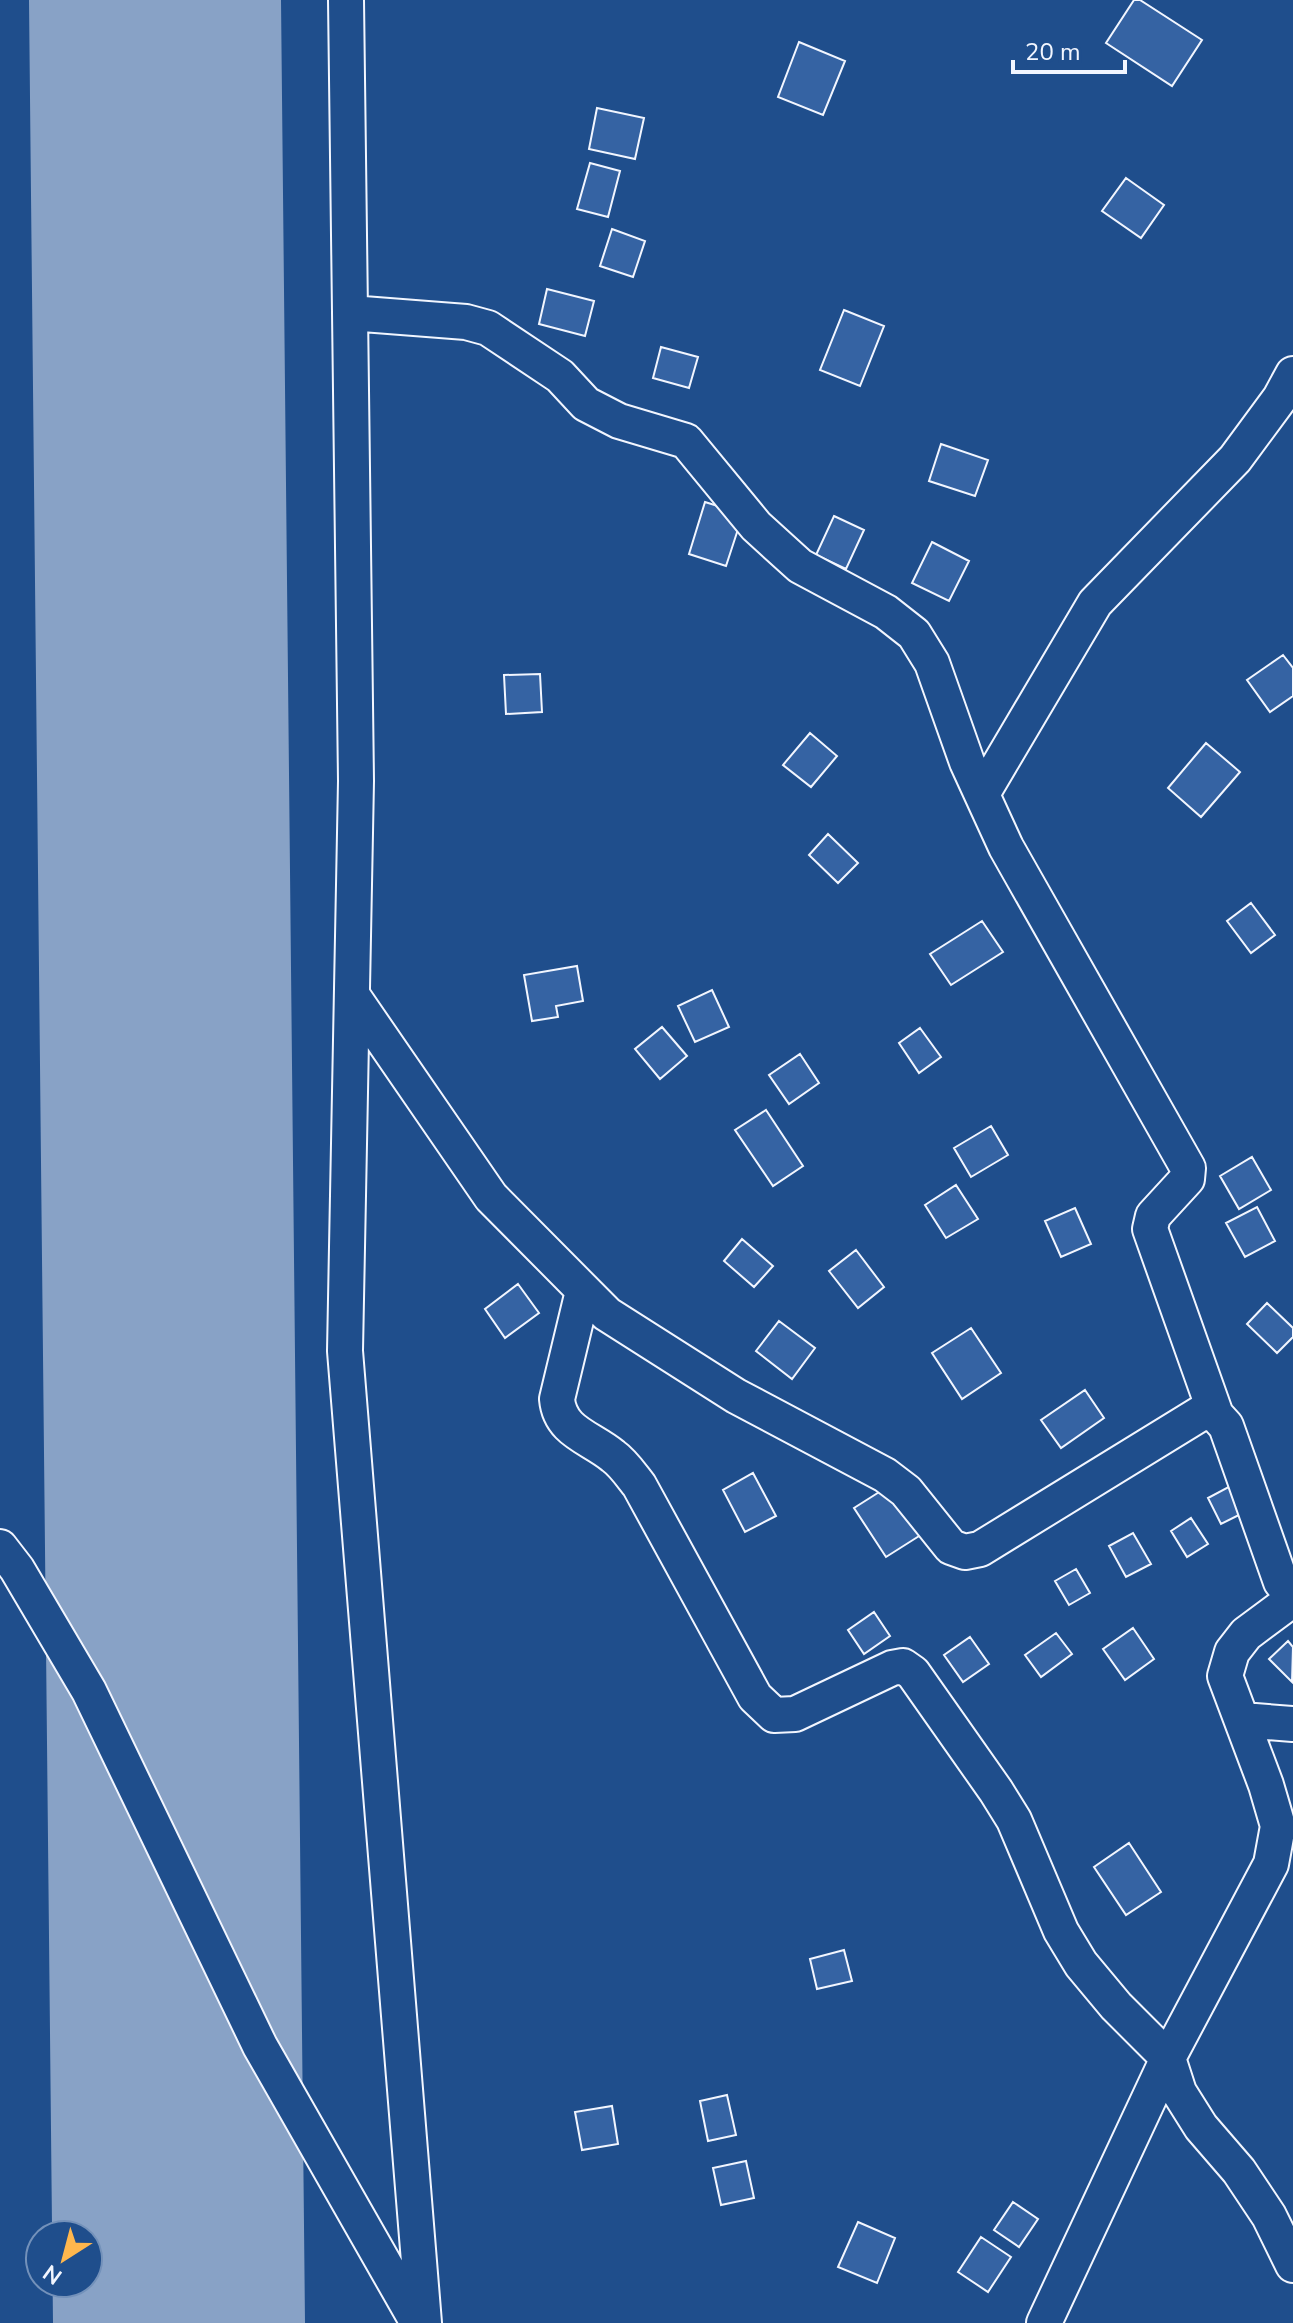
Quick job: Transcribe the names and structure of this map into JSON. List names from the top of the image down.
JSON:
{
  "scale_bar": "20 m",
  "north": "bottom left"
}
